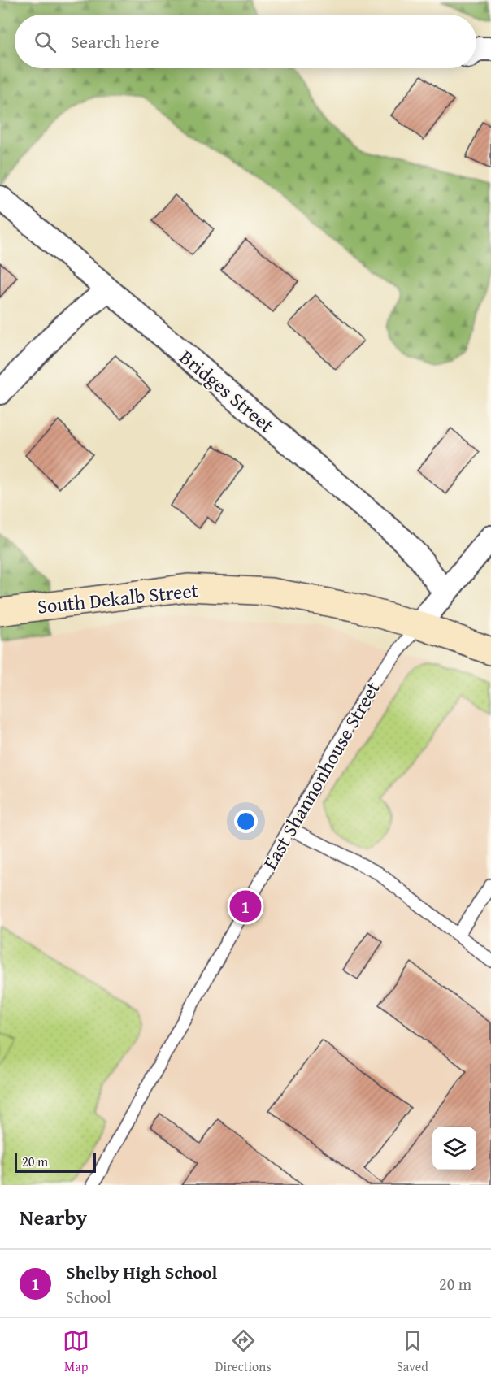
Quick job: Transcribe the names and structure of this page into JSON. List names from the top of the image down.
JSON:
{
  "streets": {
    "main road": ["South Dekalb Street"],
    "street": ["Bridges Street", "East Shannonhouse Street"]
  },
  "crossings": [
    ["Bridges Street", "East Shannonhouse Street"],
    ["South Dekalb Street", "East Shannonhouse Street"]
  ],
  "scale_bar": "20 m",
  "page": {
    "search": "Search here",
    "pins": "1",
    "scale": "20 m",
    "heading": "Nearby",
    "list": [
      {
        "mark": "1",
        "name": "Shelby High School",
        "note": "School",
        "value": "20 m"
      }
    ],
    "nav": ["Map", "Directions", "Saved"]
  }
}
